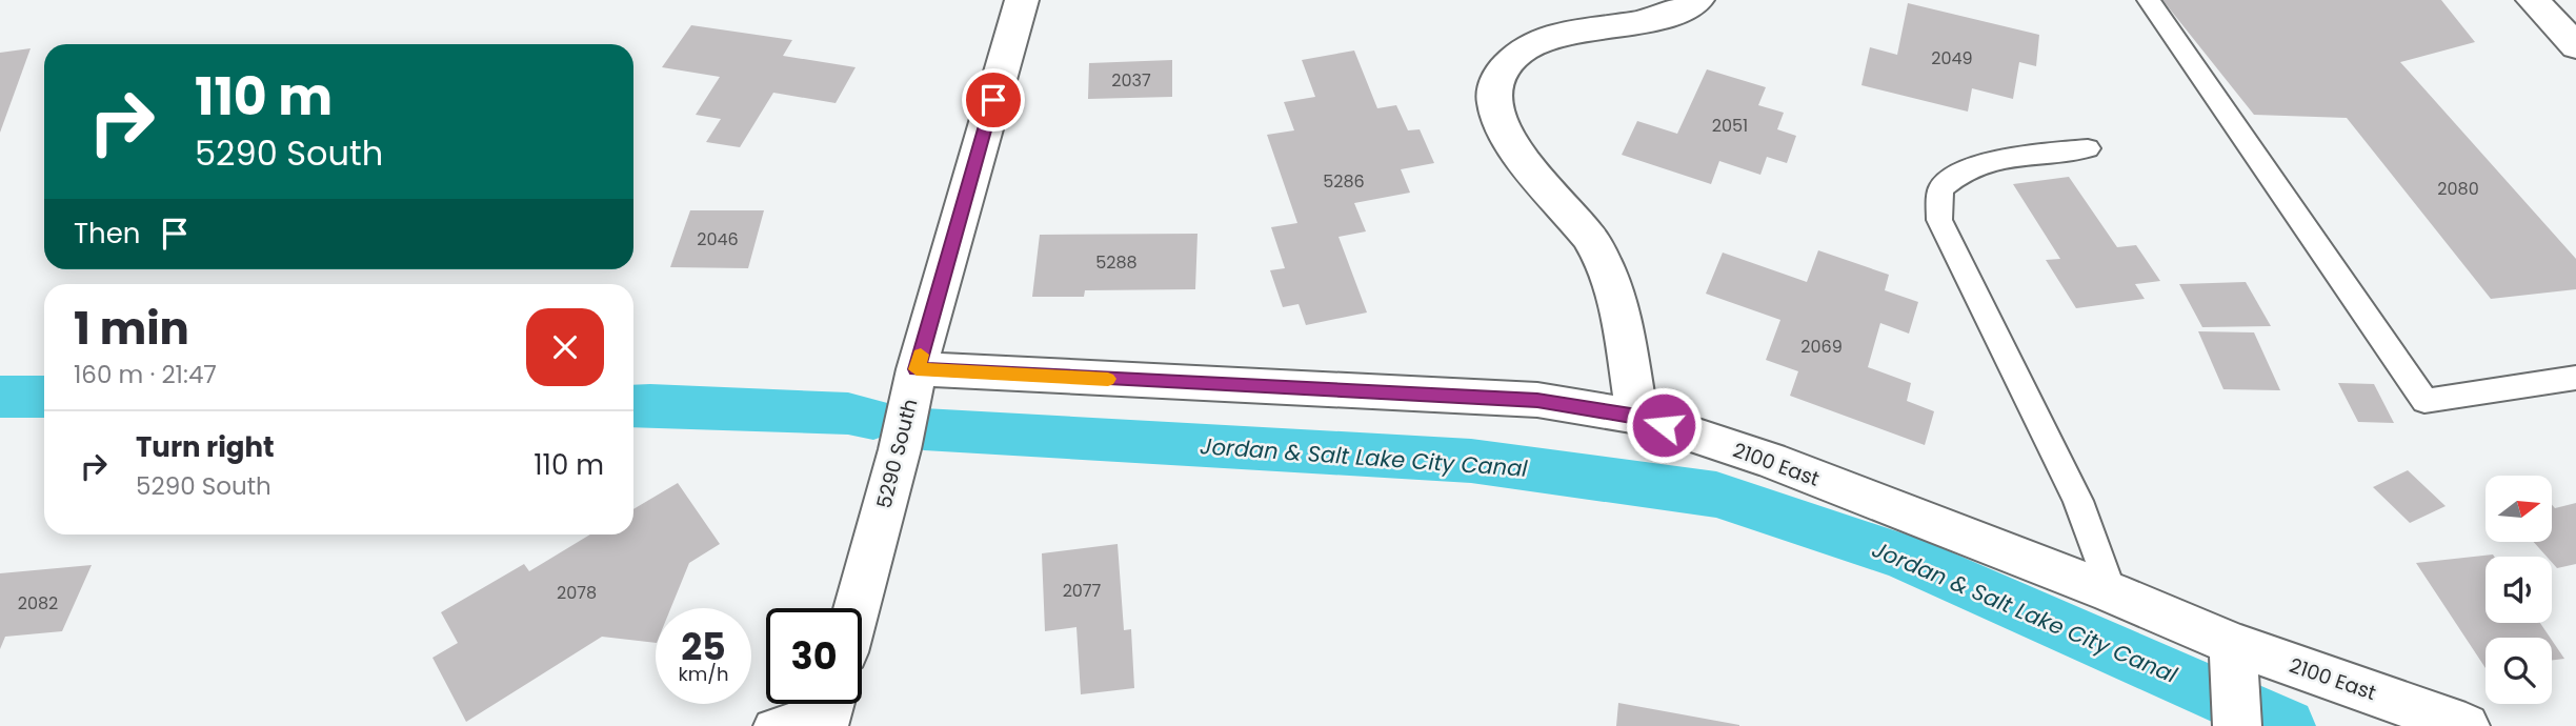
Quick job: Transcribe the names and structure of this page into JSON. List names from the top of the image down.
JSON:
{
  "streets": {
    "street": ["5290 South", "2100 East"]
  },
  "crossings": [
    ["5290 South", "2100 East"]
  ],
  "water": ["Jordan & Salt Lake City Canal"],
  "house_numbers": [
    "2049",
    "2037",
    "2051",
    "5286",
    "2080",
    "2046",
    "5288",
    "2069",
    "2077",
    "2078",
    "2082"
  ],
  "north": "right",
  "page": {
    "turn": ["110 m", "5290 South"],
    "then": "Then",
    "heading": ["1 min", "160 m · 21:47"],
    "list": [
      {
        "name": "Turn right",
        "note": "5290 South",
        "value": "110 m"
      }
    ],
    "speed": "25 km/h",
    "limit": "30"
  }
}
